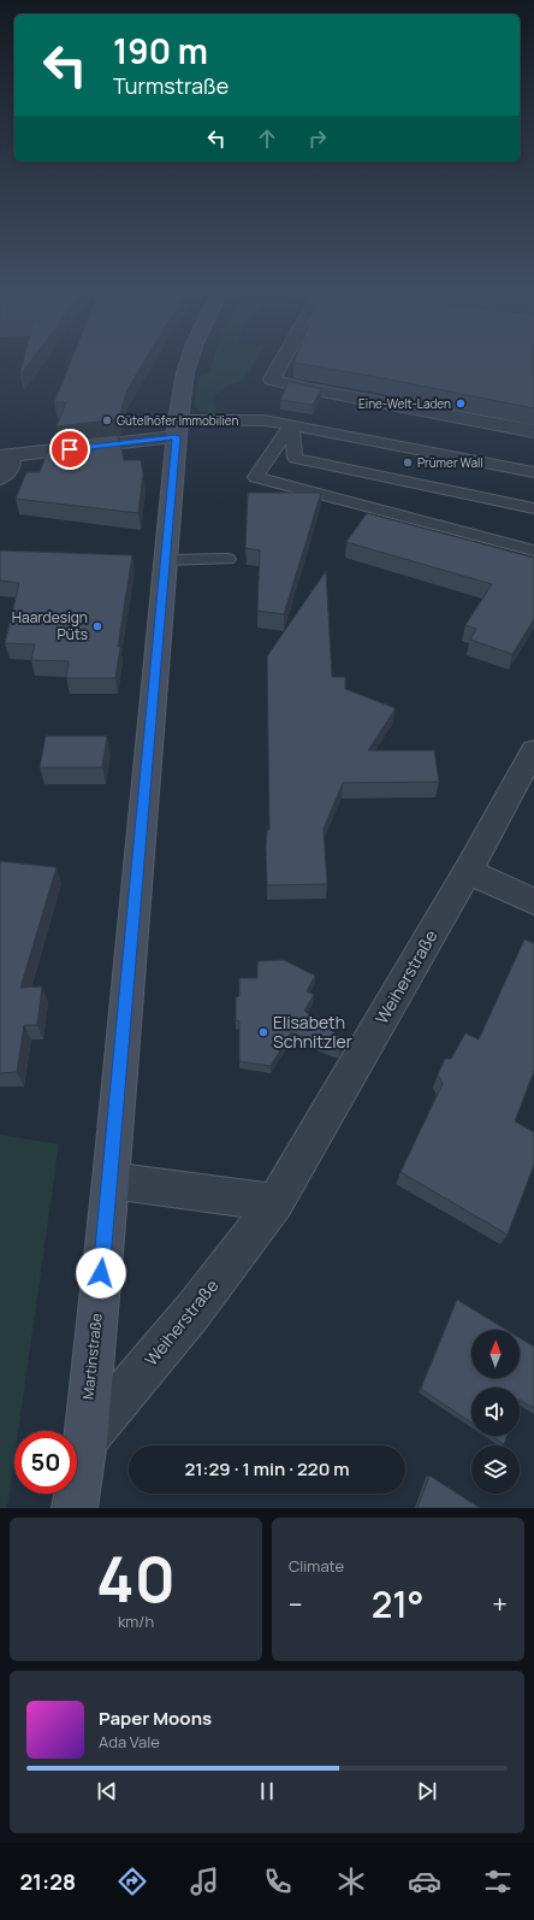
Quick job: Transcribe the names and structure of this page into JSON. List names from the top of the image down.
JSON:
{
  "streets": {
    "main road": ["Martinstraße"],
    "street": ["Weiherstraße"]
  },
  "crossings": [
    ["Weiherstraße", "Martinstraße"]
  ],
  "places": [
    "Eine-Welt-Laden",
    "Gütelhöfer Immobilien",
    "Prümer Wall",
    "Haardesign Püts",
    "Elisabeth Schnitzler"
  ],
  "north": "top",
  "page": {
    "turn": ["190 m", "Turmstraße"],
    "limit": "50",
    "trip": "21:29 · 1 min · 220 m",
    "tile": [
      ["40", "km/h"],
      "Climate"
    ],
    "heat": ["−", "21°", "+"],
    "song": ["Paper Moons", "Ada Vale"],
    "tabs": "21:28"
  }
}
